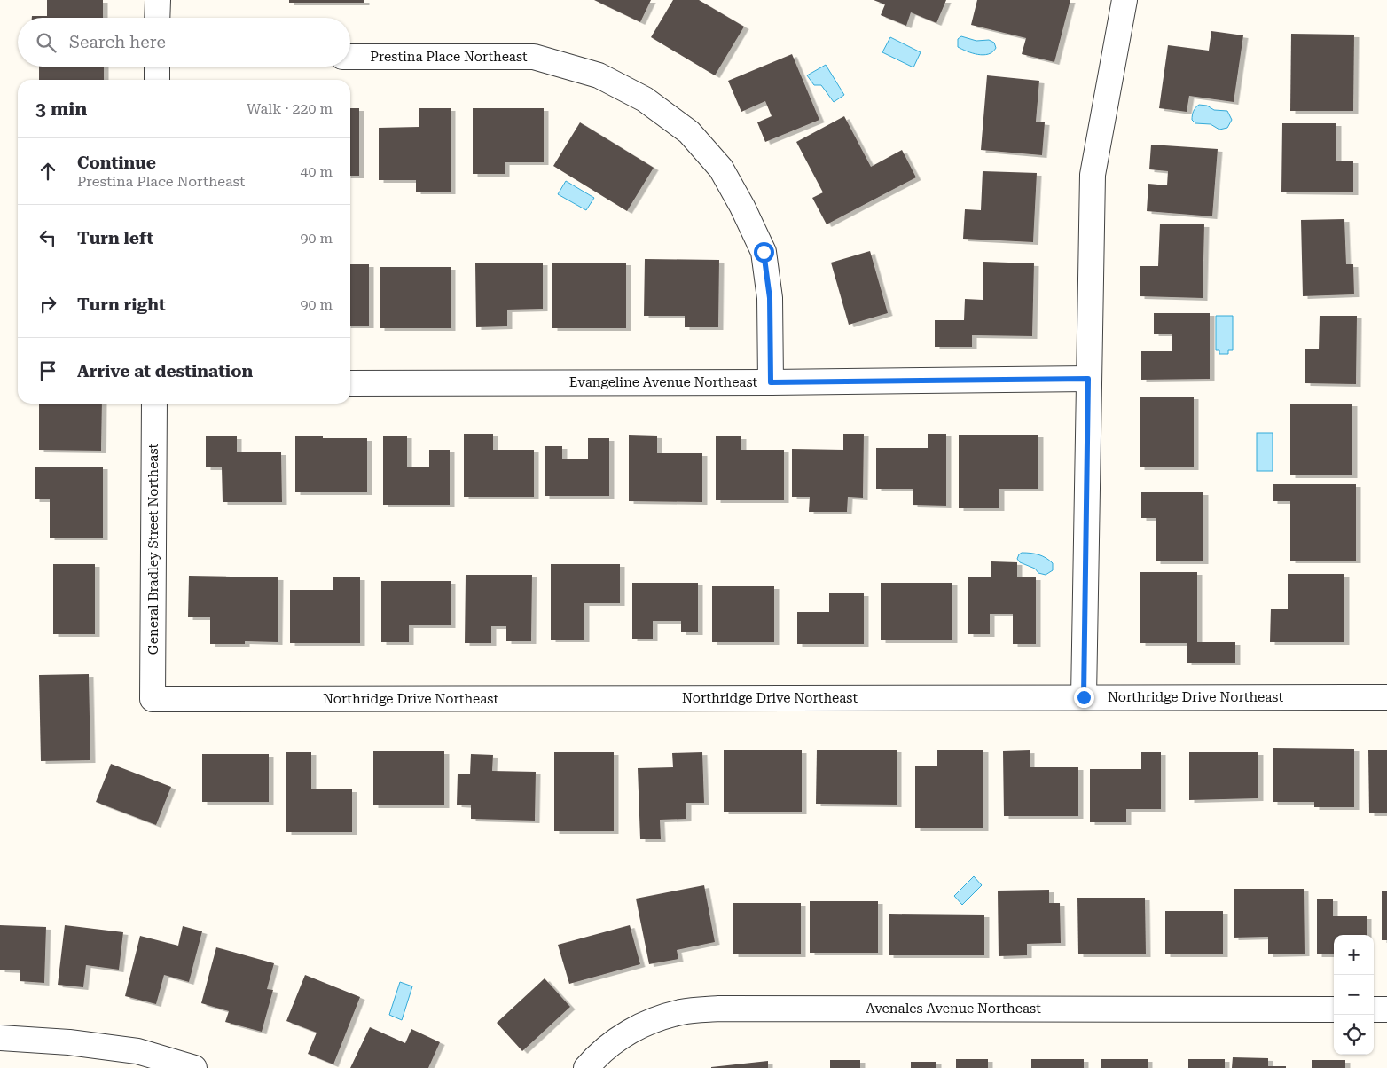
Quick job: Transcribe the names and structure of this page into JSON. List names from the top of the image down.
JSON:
{
  "streets": {
    "street": [
      "Prestina Place Northeast",
      "Evangeline Avenue Northeast",
      "General Bradley Street Northeast",
      "Northridge Drive Northeast",
      "Avenales Avenue Northeast"
    ]
  },
  "crossings": [
    ["Prestina Place Northeast", "Evangeline Avenue Northeast"],
    ["General Bradley Street Northeast", "Northridge Drive Northeast"]
  ],
  "page": {
    "search": "Search here",
    "heading": ["3 min", "Walk · 220 m"],
    "list": [
      ["Continue", "Prestina Place Northeast", "40 m"],
      ["Turn left", "90 m"],
      ["Turn right", "90 m"],
      "Arrive at destination"
    ],
    "map_buttons": ["+", "−"]
  }
}
